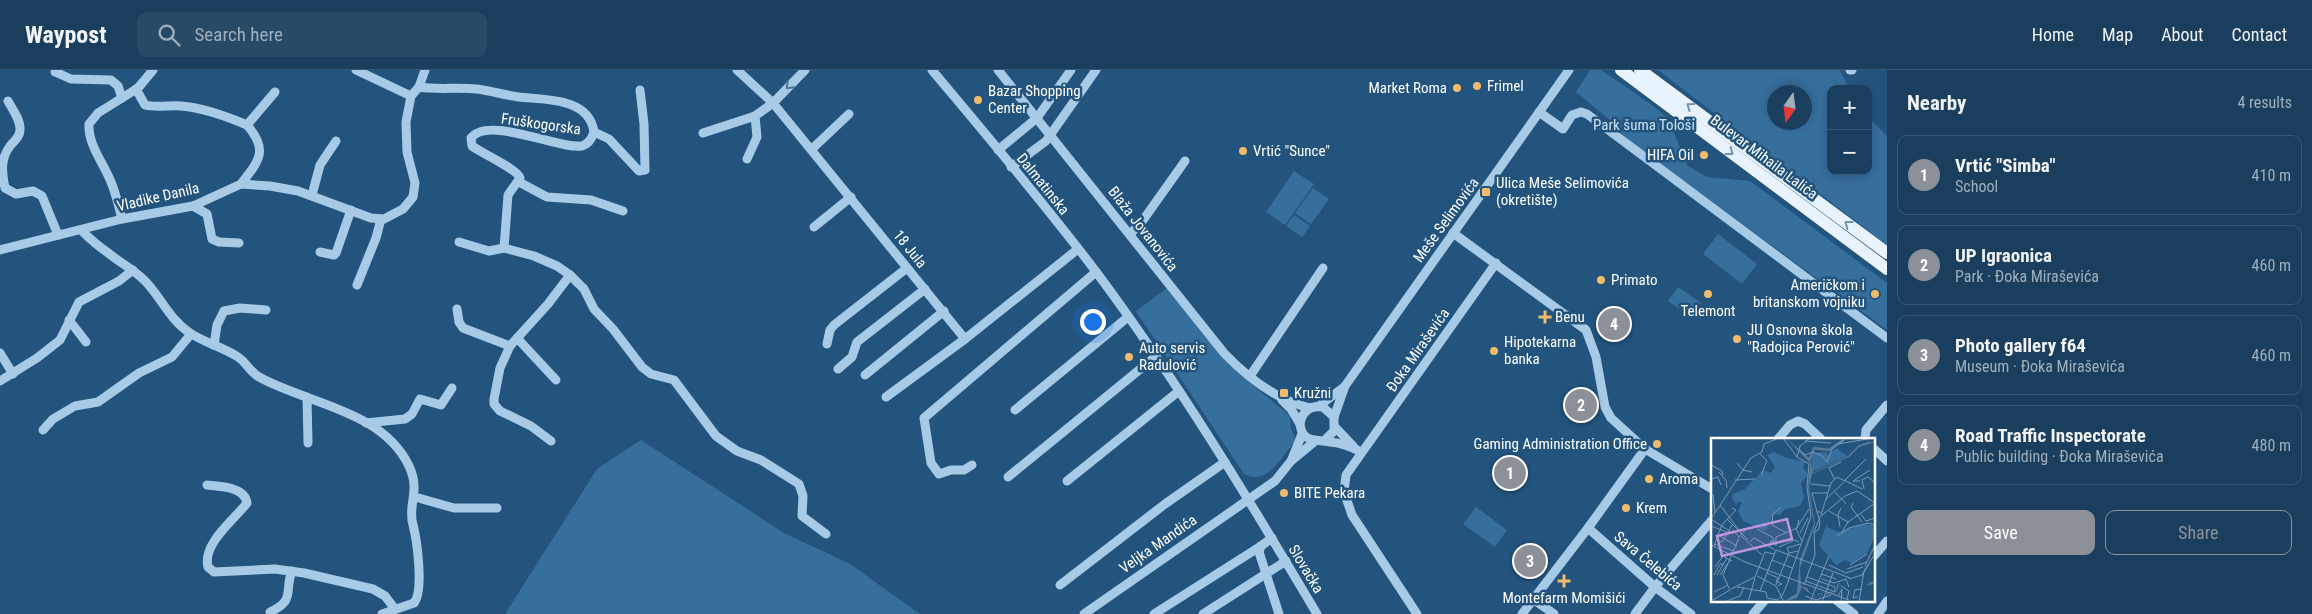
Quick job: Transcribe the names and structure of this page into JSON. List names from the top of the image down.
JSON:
{
  "streets": {
    "main road": ["Bulevar Mihaila Lalića"],
    "street": [
      "Fruškogorska",
      "Dalmatinska",
      "Vladike Danila",
      "Meše Selimovića",
      "Blaža Jovanovića",
      "18 Jula",
      "Đoka Miraševića",
      "Veljka Mandića",
      "Sava Čelebića",
      "Slovačka"
    ]
  },
  "crossings": [
    ["Dalmatinska", "Veljka Mandića"],
    ["Dalmatinska", "Slovačka"],
    ["Meše Selimovića", "Blaža Jovanovića"]
  ],
  "parks": ["Park šuma Tološi"],
  "places": {
    "other": [
      "Frimel",
      "Market Roma",
      "Bazar Shopping Center",
      "Vrtić \"Sunce\"",
      "HIFA Oil",
      "Primato",
      "Telemont",
      "Američkom i britanskom vojniku",
      "JU Osnovna škola \"Radojica Perović\"",
      "Hipotekarna banka",
      "Auto servis Radulović",
      "Gaming Administration Office",
      "Aroma",
      "BITE Pekara",
      "Krem"
    ],
    "transit": ["Ulica Meše Selimovića (okretište)", "Kružni"],
    "health": ["Benu", "Montefarm Momišići"]
  },
  "north": "bottom",
  "page": {
    "header": "Waypost",
    "search": "Search here",
    "nav": [
      "Home",
      "Map",
      "About",
      "Contact"
    ],
    "heading": ["Nearby", "4 results"],
    "map_buttons": ["+", "−"],
    "list": [
      {
        "mark": "1",
        "name": "Vrtić \"Simba\"",
        "note": "School",
        "value": "410 m"
      },
      {
        "mark": "2",
        "name": "UP Igraonica",
        "note": "Park · Đoka Miraševića",
        "value": "460 m"
      },
      {
        "mark": "3",
        "name": "Photo gallery f64",
        "note": "Museum · Đoka Miraševića",
        "value": "460 m"
      },
      {
        "mark": "4",
        "name": "Road Traffic Inspectorate",
        "note": "Public building · Đoka Miraševića",
        "value": "480 m"
      }
    ],
    "pins": [
      "4",
      "2",
      "1",
      "3"
    ],
    "buttons": ["Save", "Share"]
  }
}
